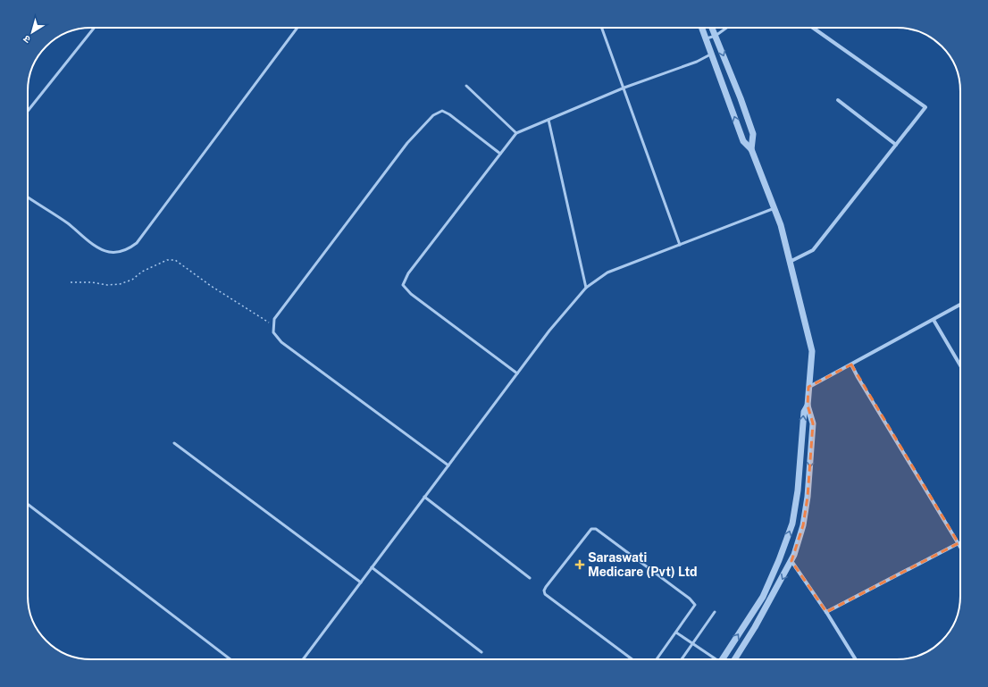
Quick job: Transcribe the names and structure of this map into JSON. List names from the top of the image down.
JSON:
{
  "places": {
    "health": ["Saraswati Medicare (Pvt) Ltd"]
  },
  "north": "bottom left"
}
